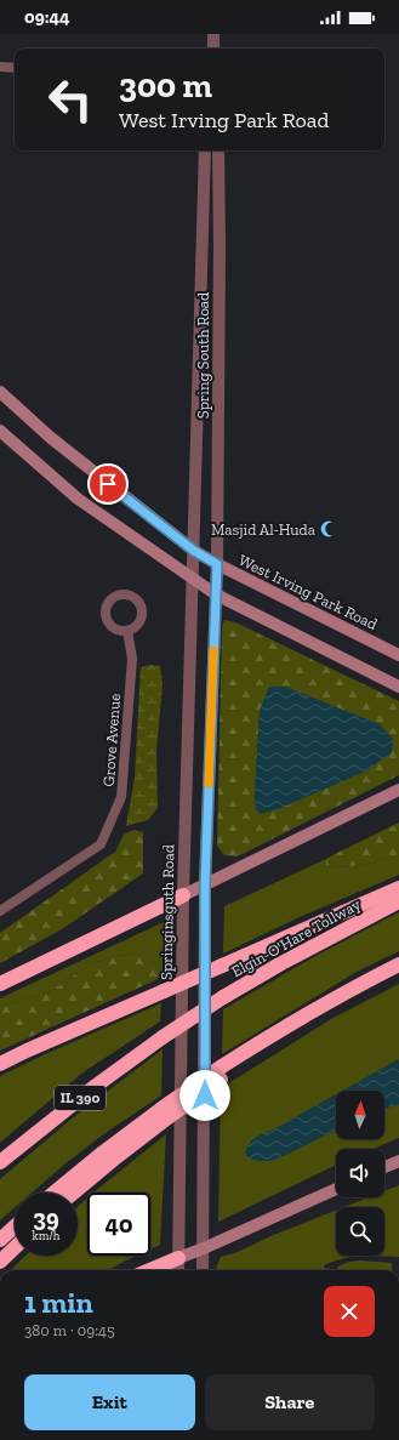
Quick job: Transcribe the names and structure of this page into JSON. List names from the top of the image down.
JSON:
{
  "streets": {
    "highway": ["Elgin-O'Hare Tollway", "IL 390"],
    "main road": ["West Irving Park Road"],
    "street": ["Spring South Road", "Grove Avenue", "Springinsguth Road"]
  },
  "crossings": [
    ["Spring South Road", "West Irving Park Road"],
    ["Spring South Road", "Springinsguth Road"],
    ["West Irving Park Road", "Springinsguth Road"]
  ],
  "places": {
    "mosque": ["Masjid Al-Huda"]
  },
  "north": "top",
  "page": {
    "status": "09:44",
    "turn": ["300 m", "West Irving Park Road"],
    "speed": "39 km/h",
    "limit": "40",
    "heading": ["1 min", "380 m · 09:45"],
    "buttons": ["Exit", "Share"]
  }
}
